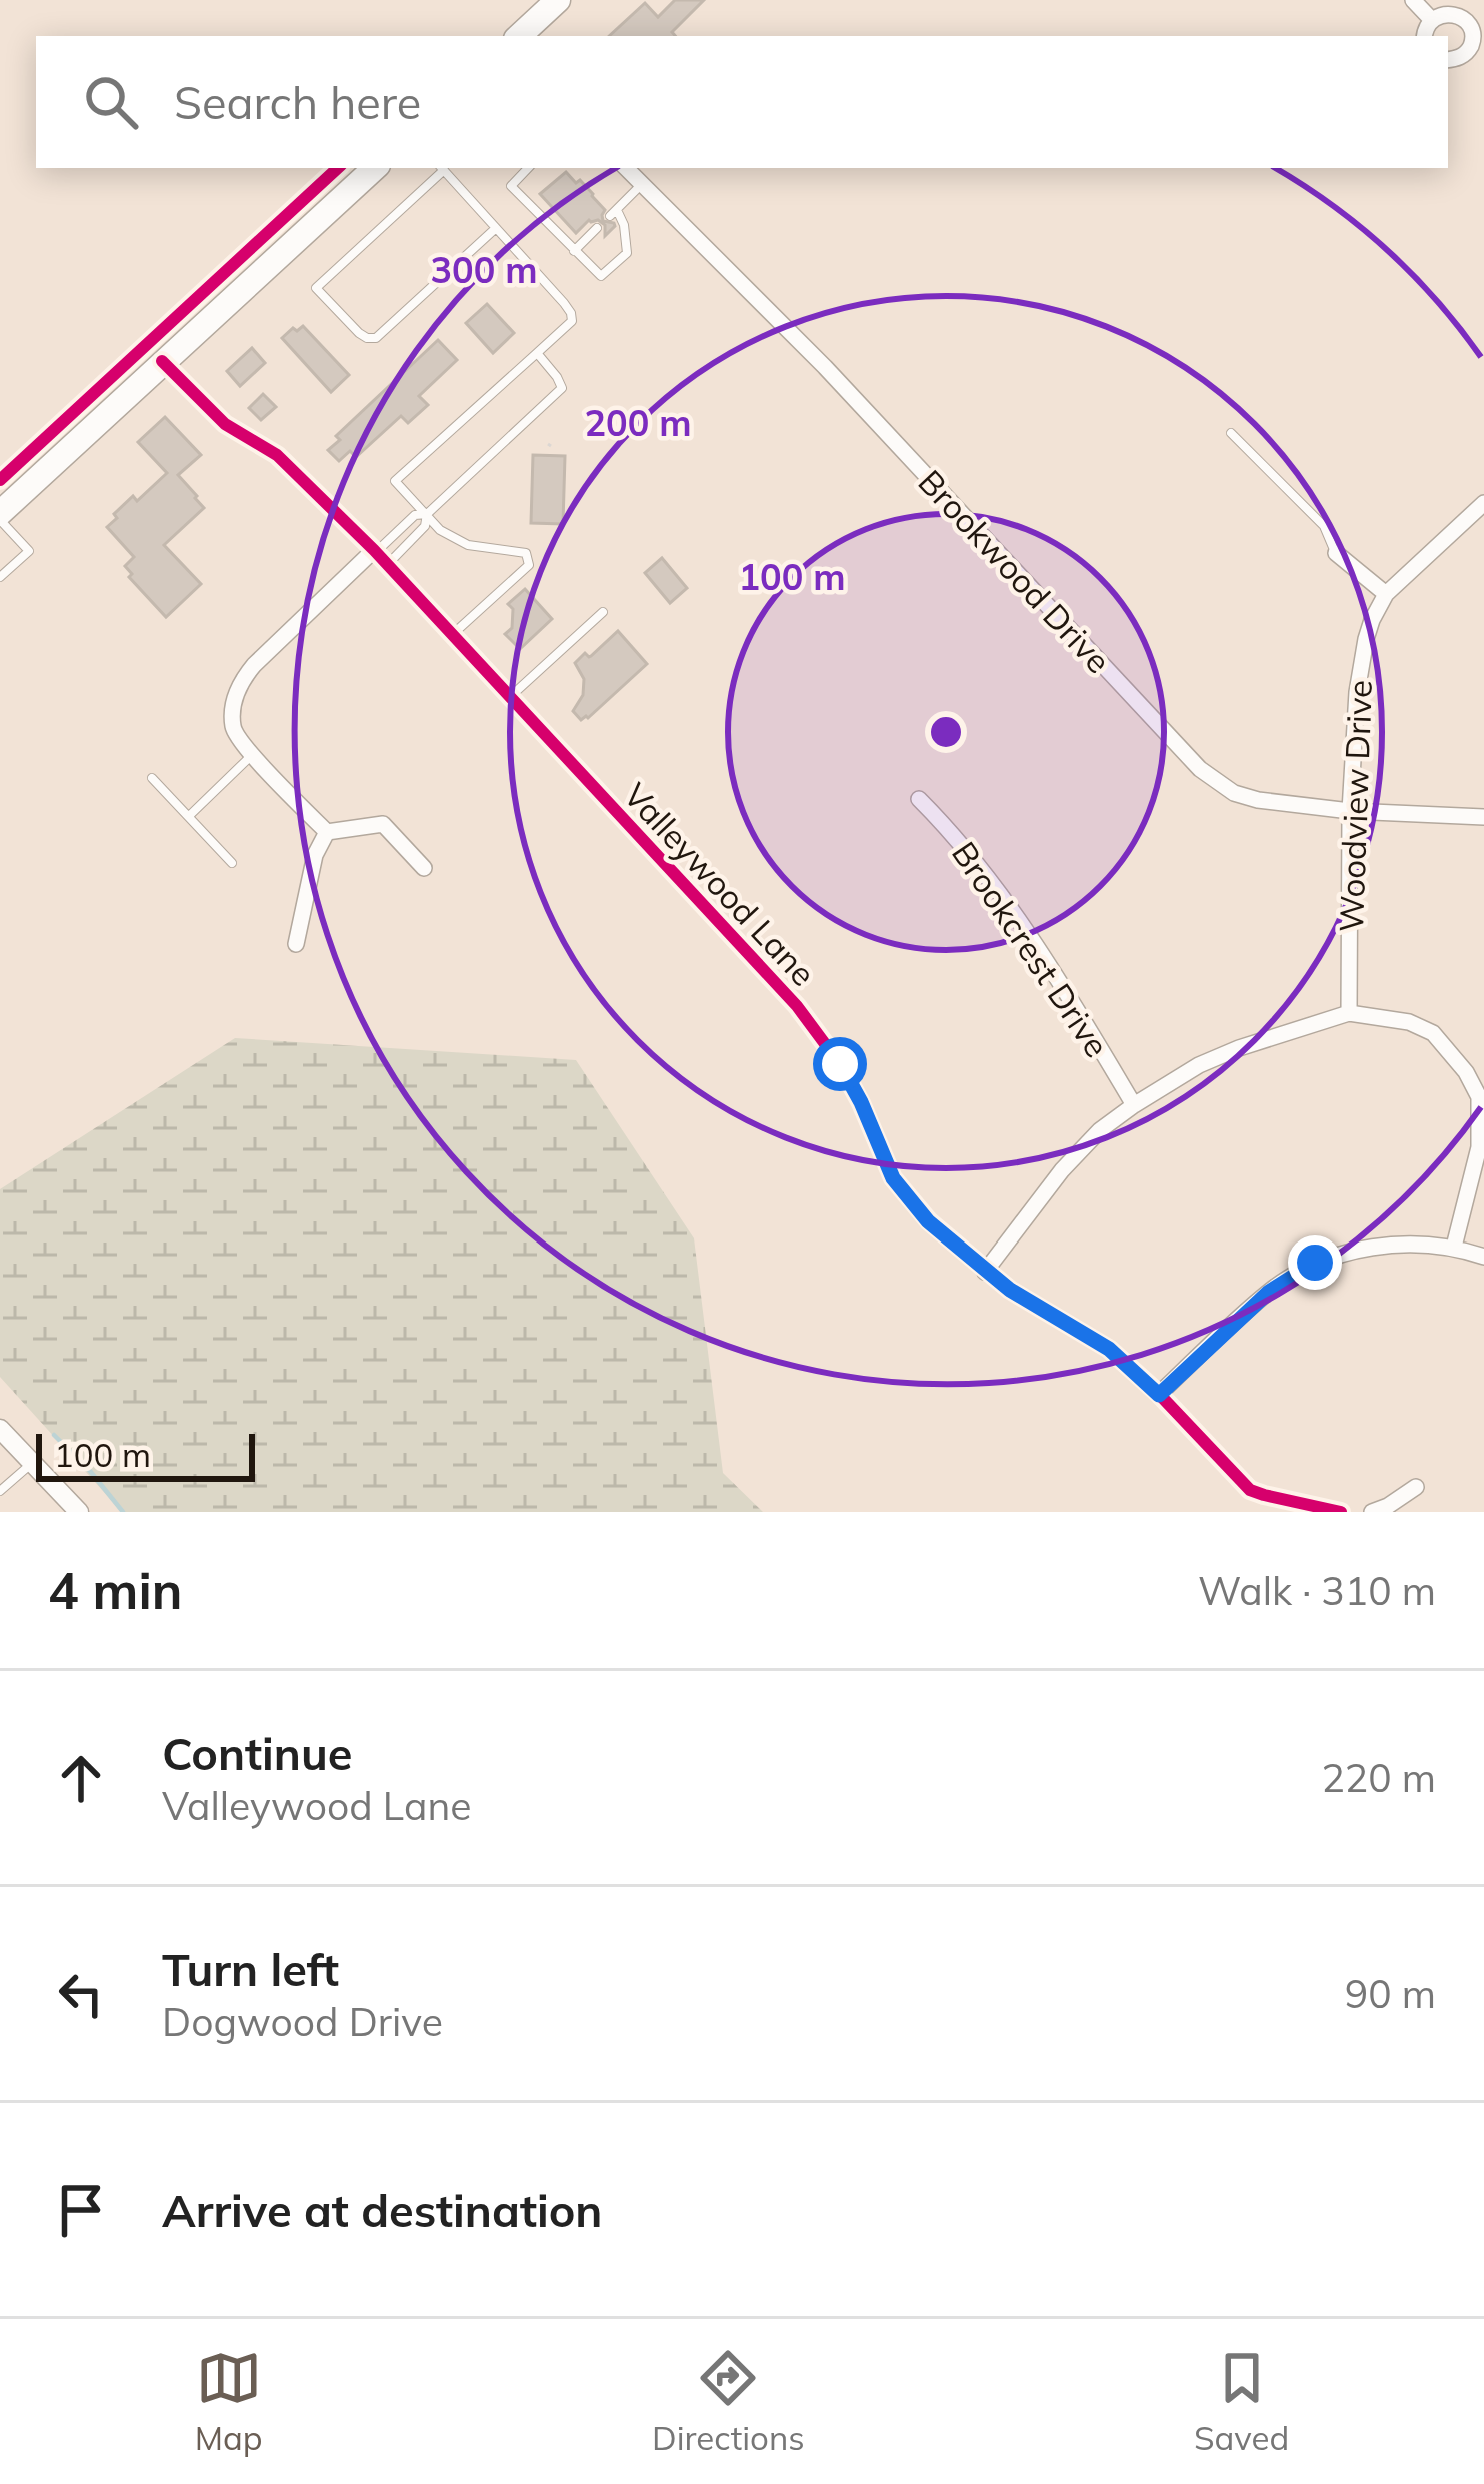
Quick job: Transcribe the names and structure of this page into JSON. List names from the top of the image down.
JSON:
{
  "streets": {
    "street": [
      "Brookwood Drive",
      "Woodview Drive",
      "Valleywood Lane",
      "Brookcrest Drive"
    ]
  },
  "crossings": [
    ["Brookwood Drive", "Woodview Drive"]
  ],
  "scale_bar": "100 m",
  "page": {
    "search": "Search here",
    "scale": "100 m",
    "heading": ["4 min", "Walk · 310 m"],
    "list": [
      ["Continue", "Valleywood Lane", "220 m"],
      ["Turn left", "Dogwood Drive", "90 m"],
      "Arrive at destination"
    ],
    "nav": ["Map", "Directions", "Saved"]
  },
  "rings": ["300 m", "200 m", "100 m"]
}
